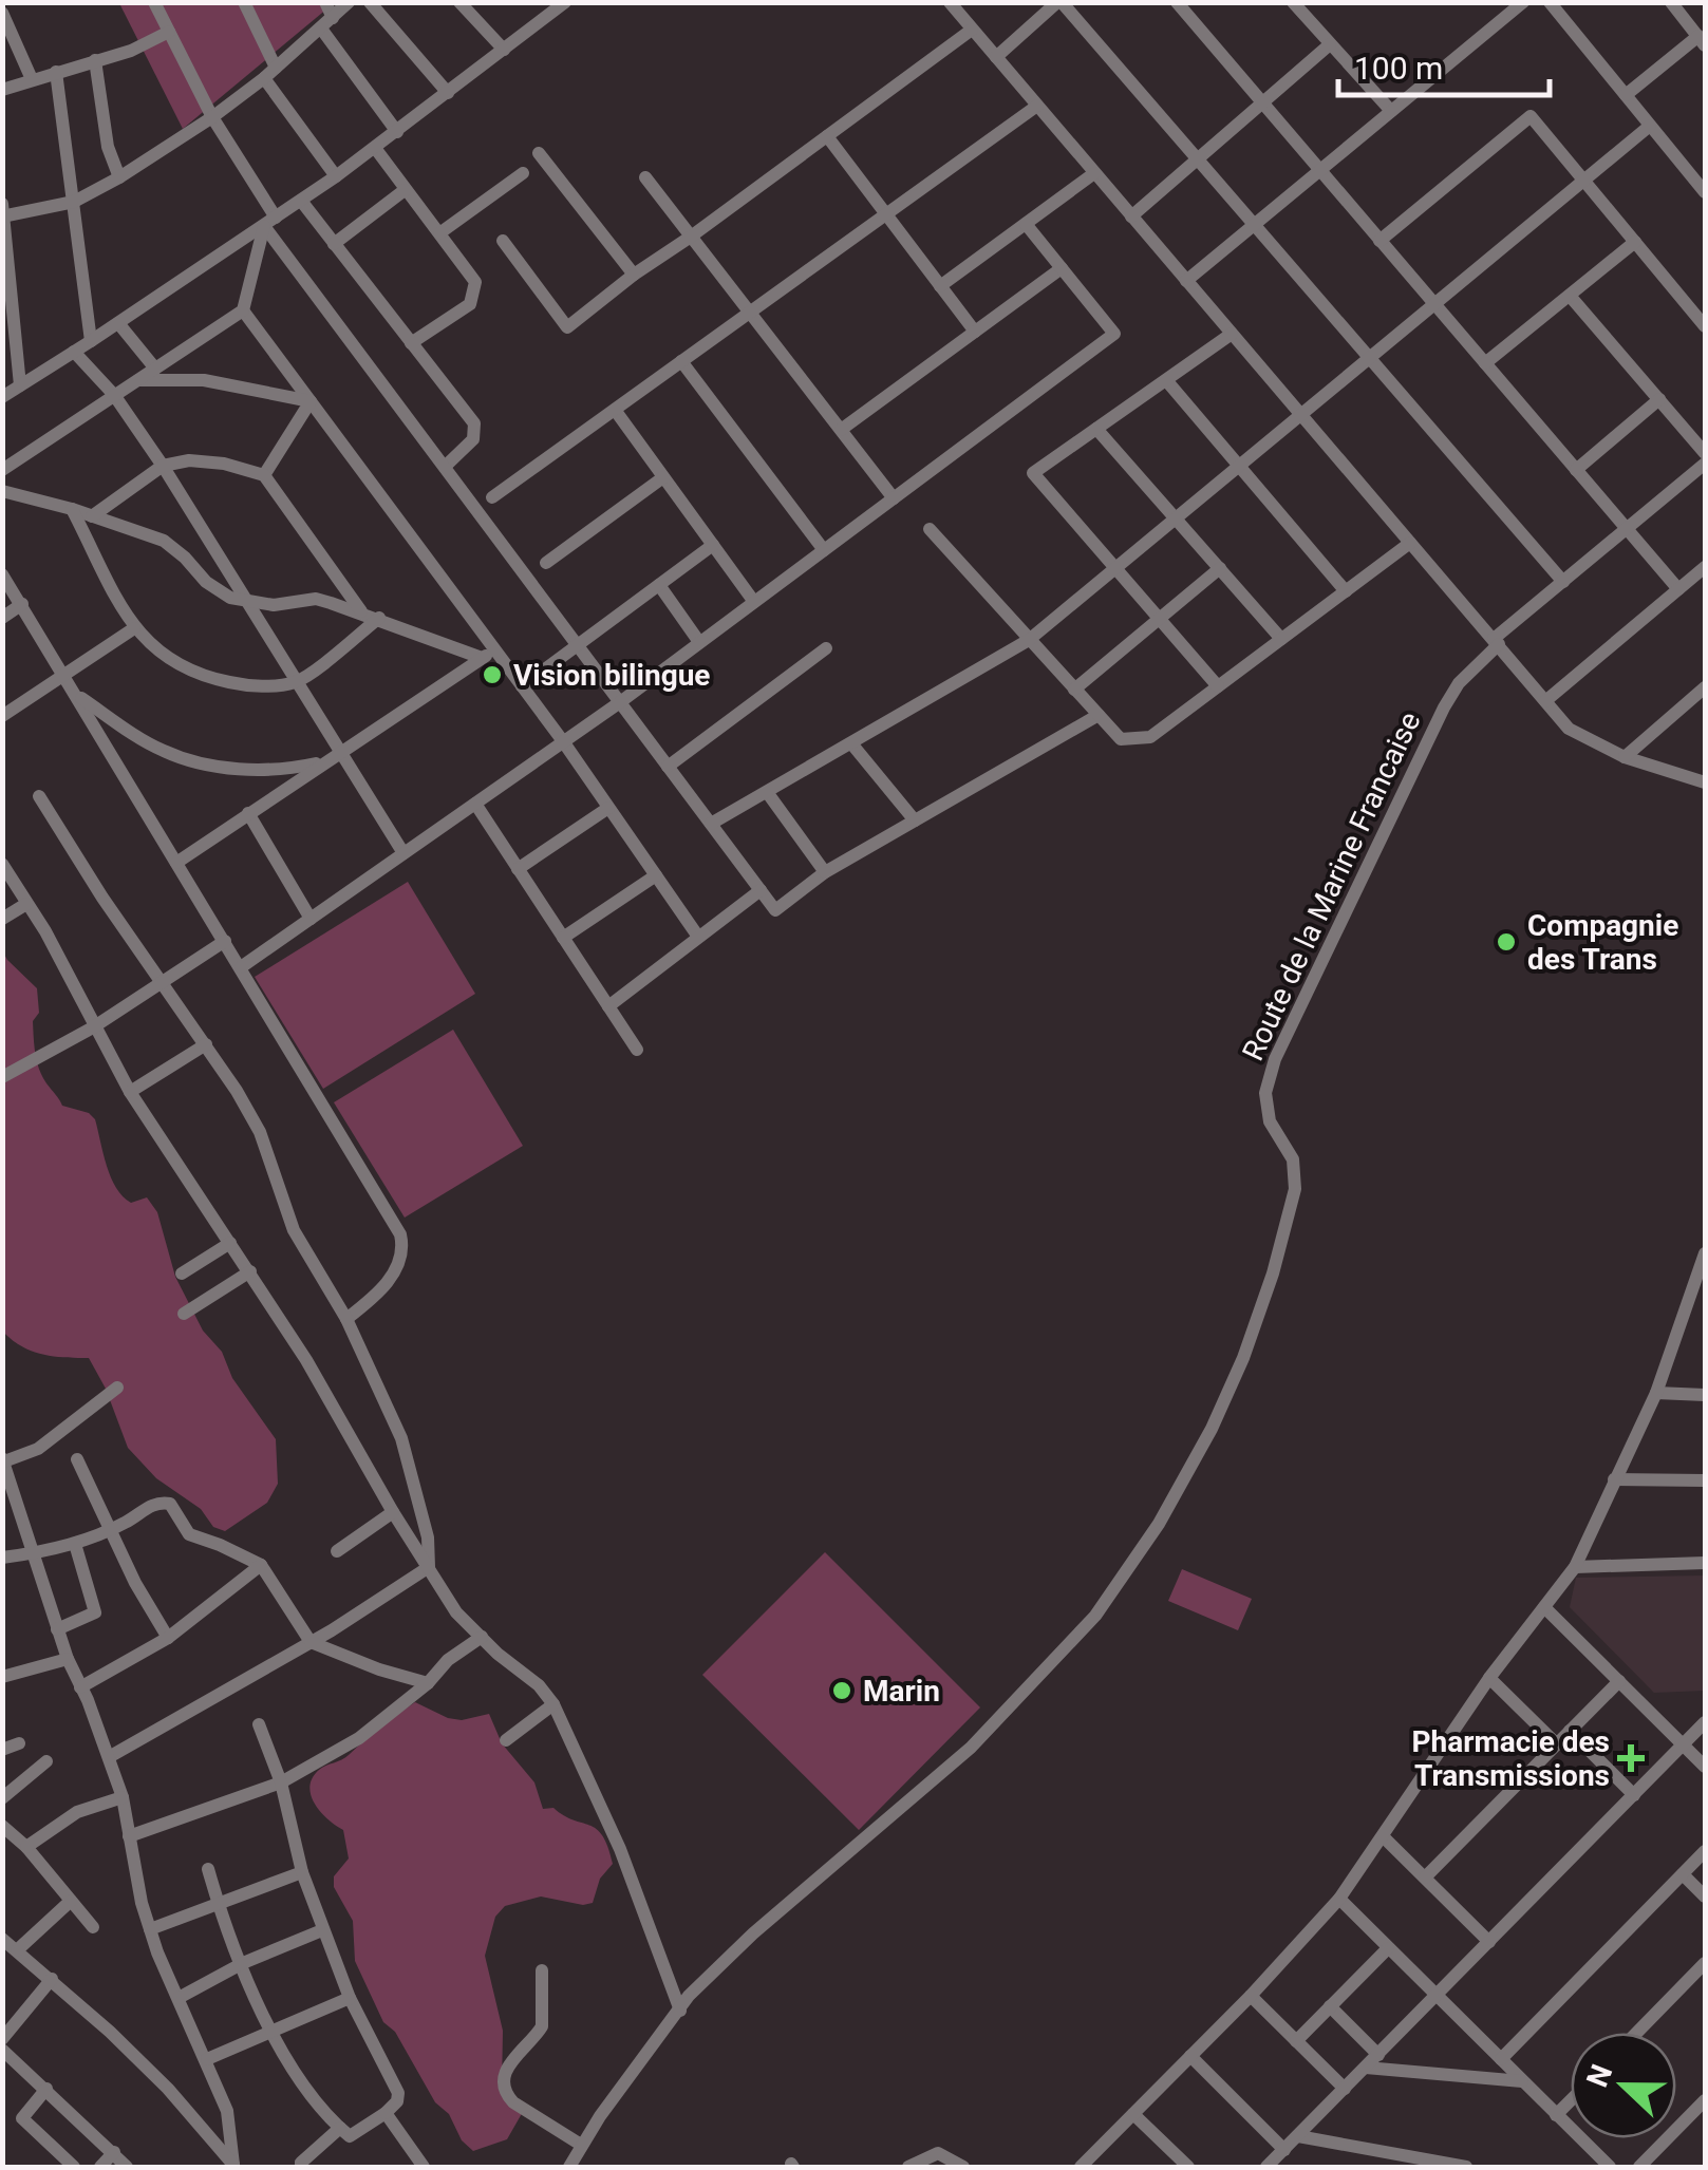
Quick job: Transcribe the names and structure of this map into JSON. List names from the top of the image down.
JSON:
{
  "streets": {
    "street": ["Route de la Marine Francaise"]
  },
  "places": {
    "other": ["Vision bilingue", "Compagnie des Trans", "Marin"],
    "health": ["Pharmacie des Transmissions"]
  },
  "scale_bar": "100 m",
  "north": "left"
}
